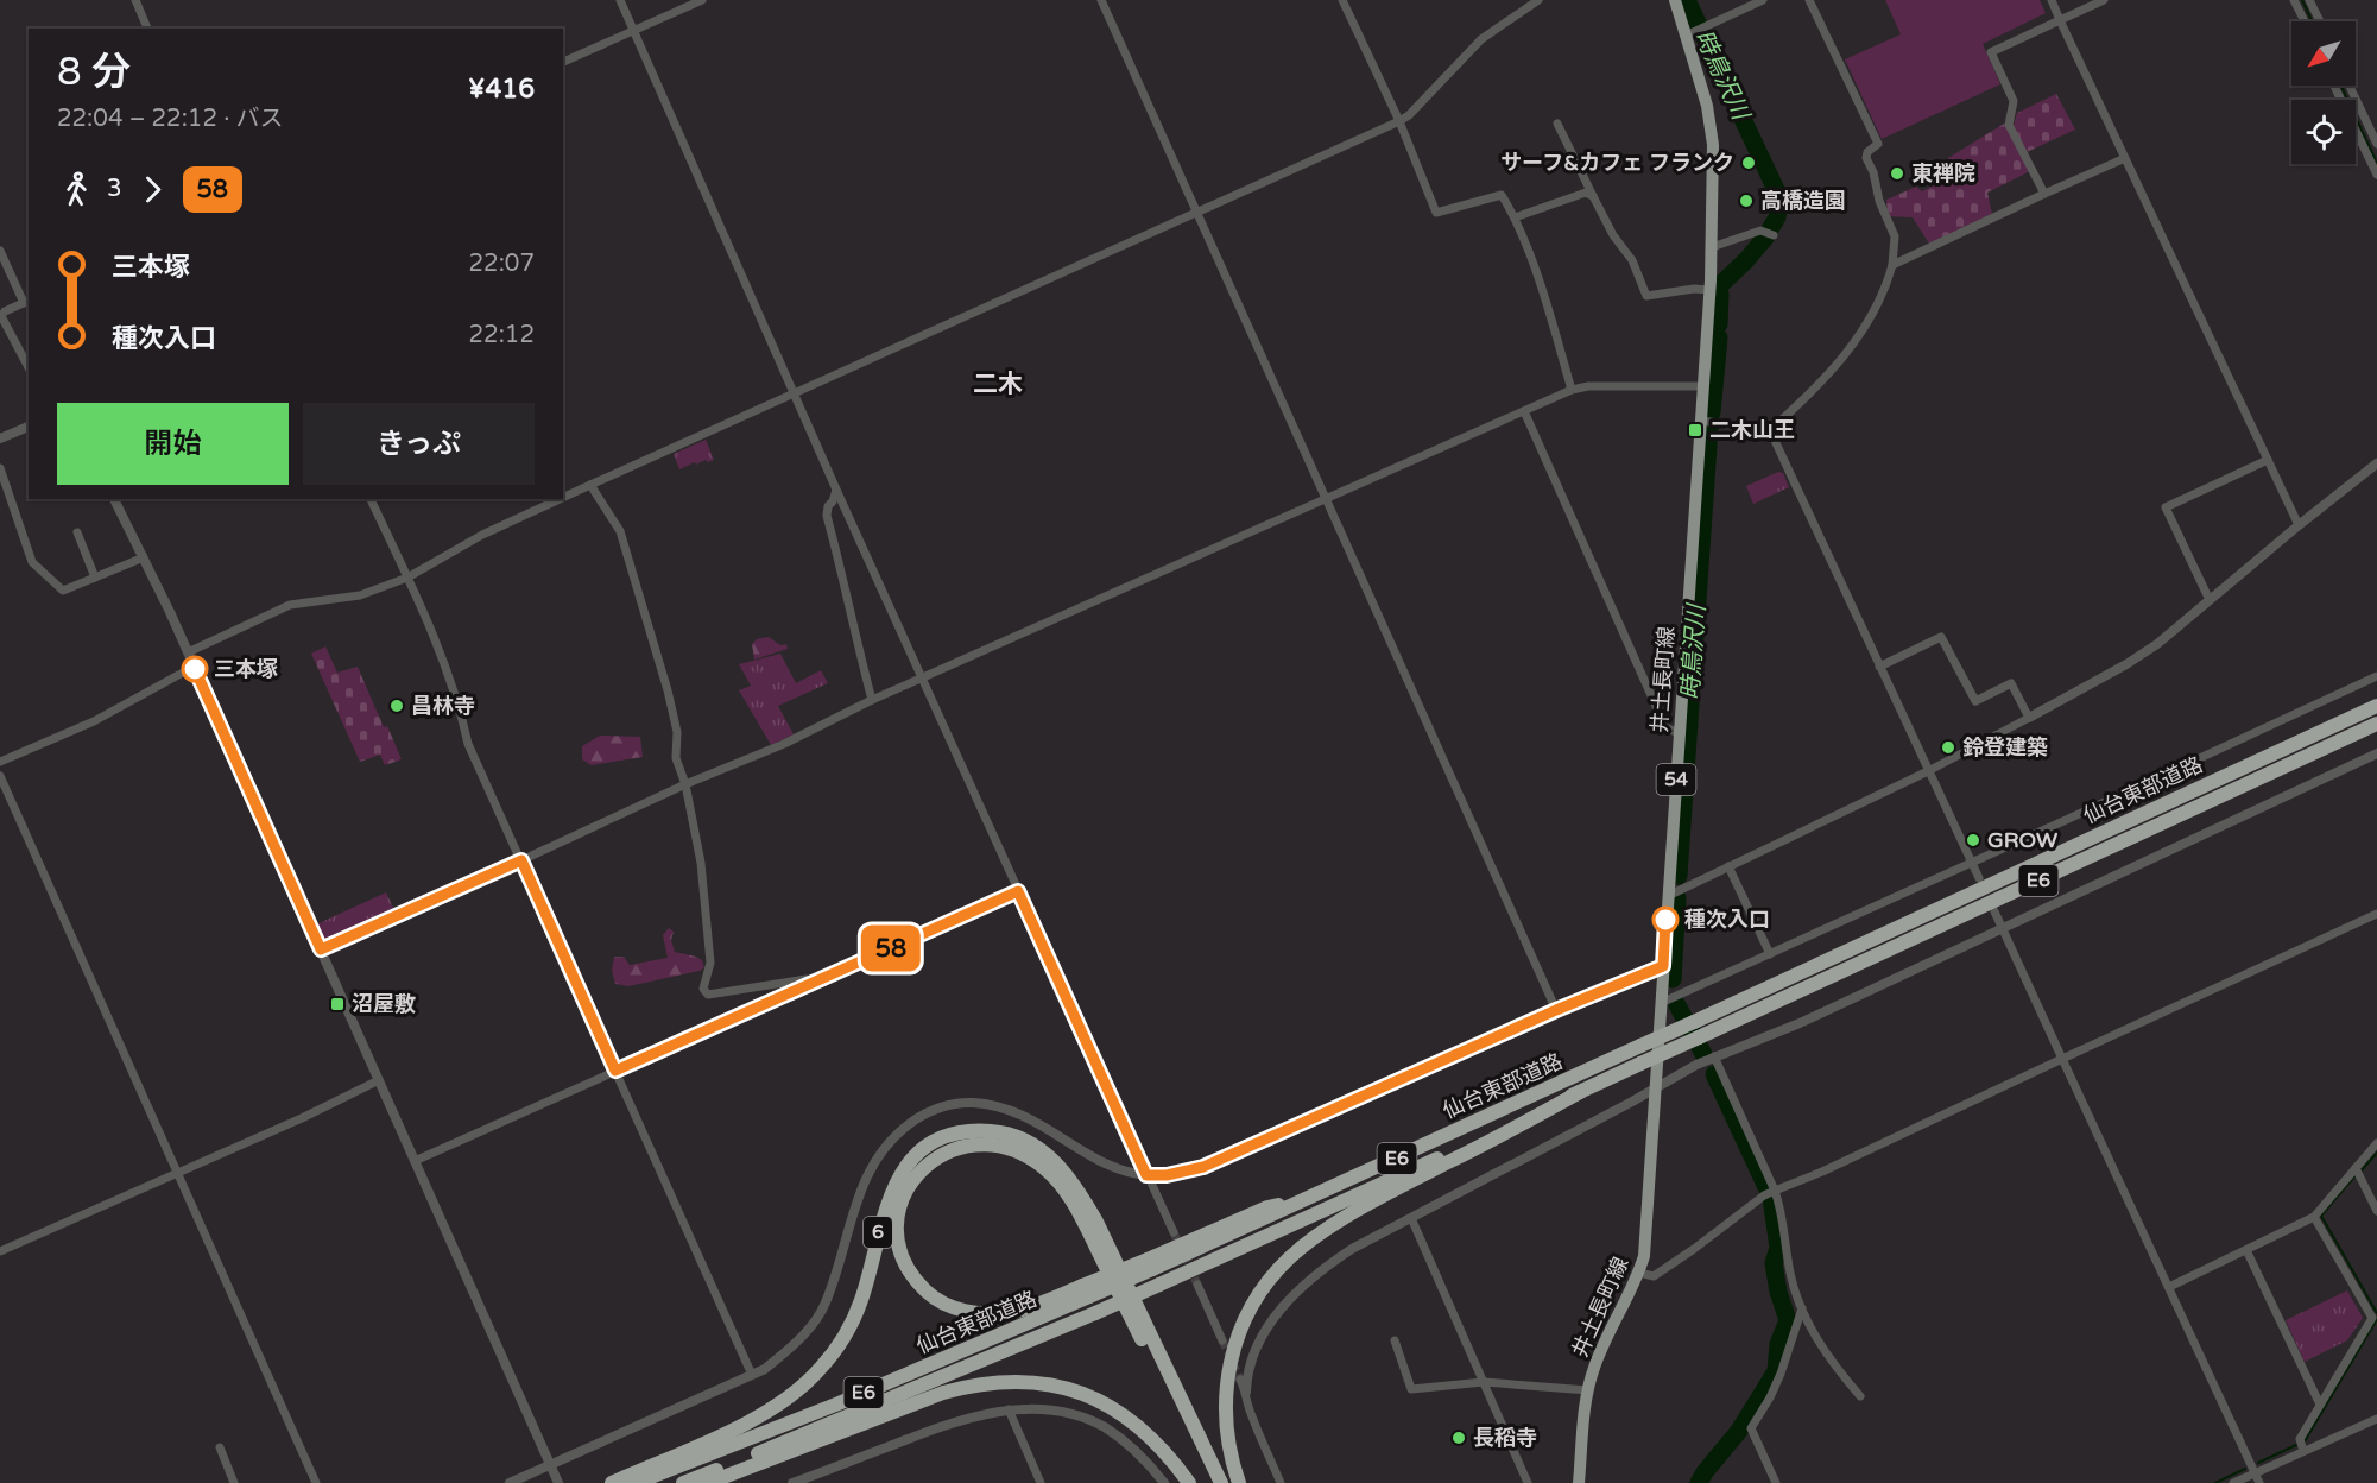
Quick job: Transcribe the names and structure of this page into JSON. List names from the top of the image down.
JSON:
{
  "streets": {
    "highway": ["仙台東部道路", "E6", "6"],
    "main road": ["井土長町線", "54"]
  },
  "crossings": [
    ["仙台東部道路", "6"]
  ],
  "districts": ["二木"],
  "water": ["時鳥沢川"],
  "places": {
    "other": [
      "サーフ&カフェ フランク",
      "東禅院",
      "高橋造園",
      "三本塚",
      "昌林寺",
      "鈴登建築",
      "GROW",
      "種次入口",
      "長稻寺"
    ],
    "transit": ["二木山王", "沼屋敷"]
  },
  "lines": ["bus line 58"],
  "north": "bottom left",
  "page": {
    "on_map": "58",
    "heading": ["8 分", "22:04 – 22:12 · バス", "¥416"],
    "legs": ["3", "58"],
    "list": [
      {
        "name": "三本塚",
        "value": "22:07"
      },
      {
        "name": "種次入口",
        "value": "22:12"
      }
    ],
    "buttons": ["開始", "きっぷ"]
  }
}
